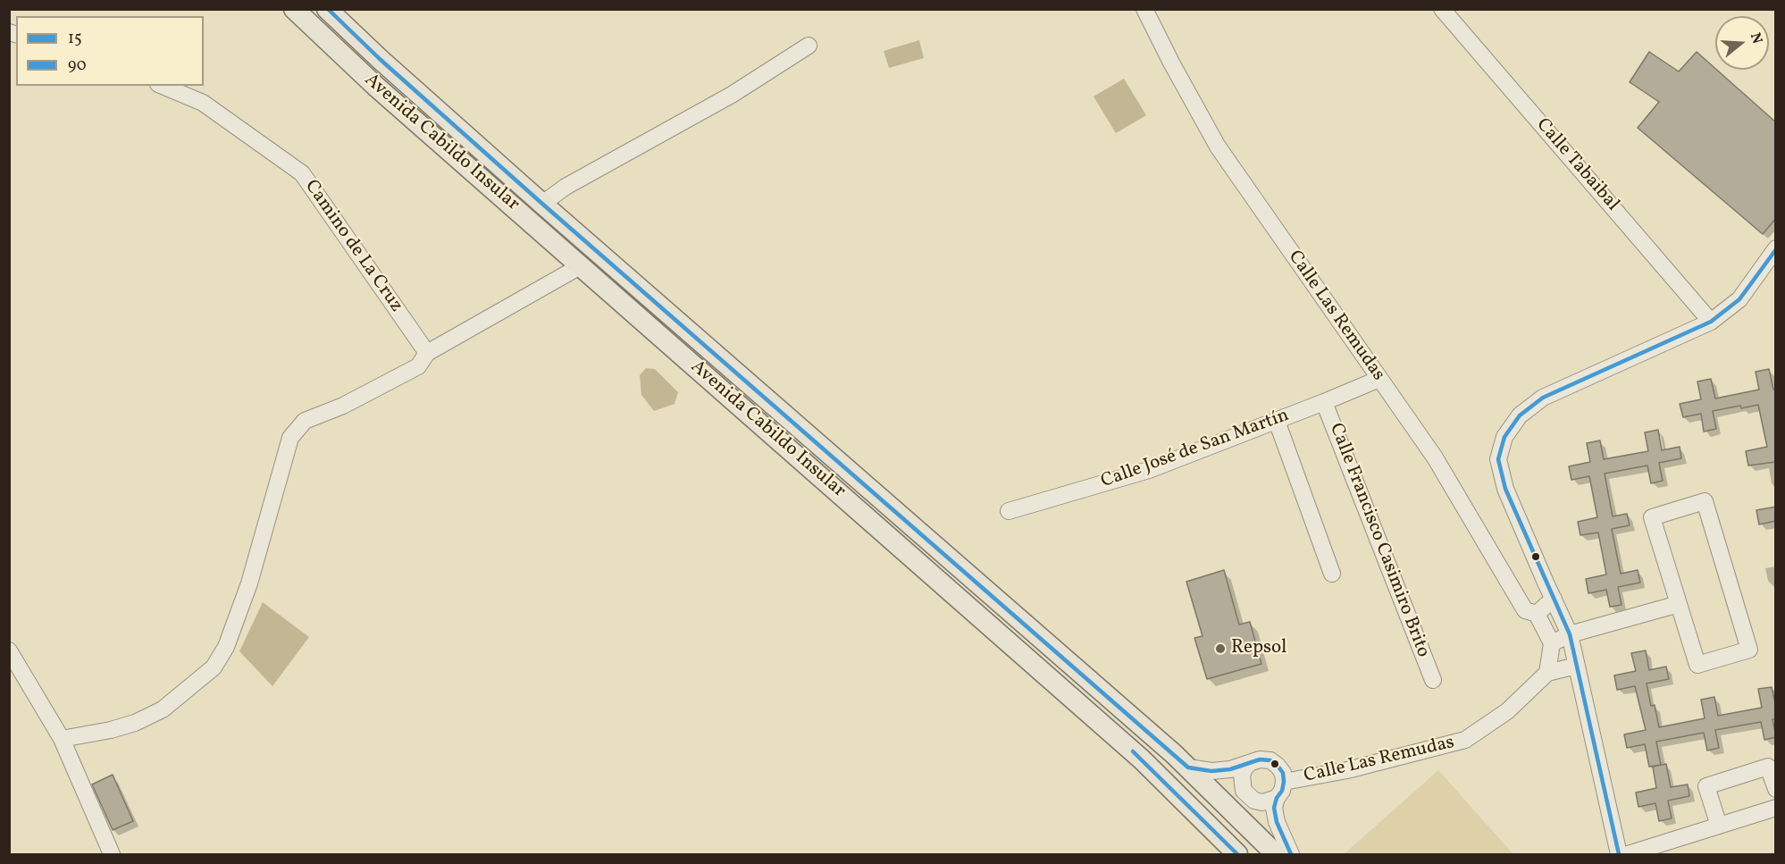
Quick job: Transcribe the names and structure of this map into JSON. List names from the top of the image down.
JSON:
{
  "streets": {
    "main road": ["Avenida Cabildo Insular"],
    "street": [
      "Calle Tabaibal",
      "Camino de La Cruz",
      "Calle Las Remudas",
      "Calle José de San Martín",
      "Calle Francisco Casimiro Brito"
    ]
  },
  "crossings": [
    ["Calle Las Remudas", "Calle José de San Martín"],
    ["Calle José de San Martín", "Calle Francisco Casimiro Brito"]
  ],
  "places": ["Repsol"],
  "lines": ["transit line 90", "transit line 15"],
  "legend": ["15", "90"],
  "north": "right"
}
